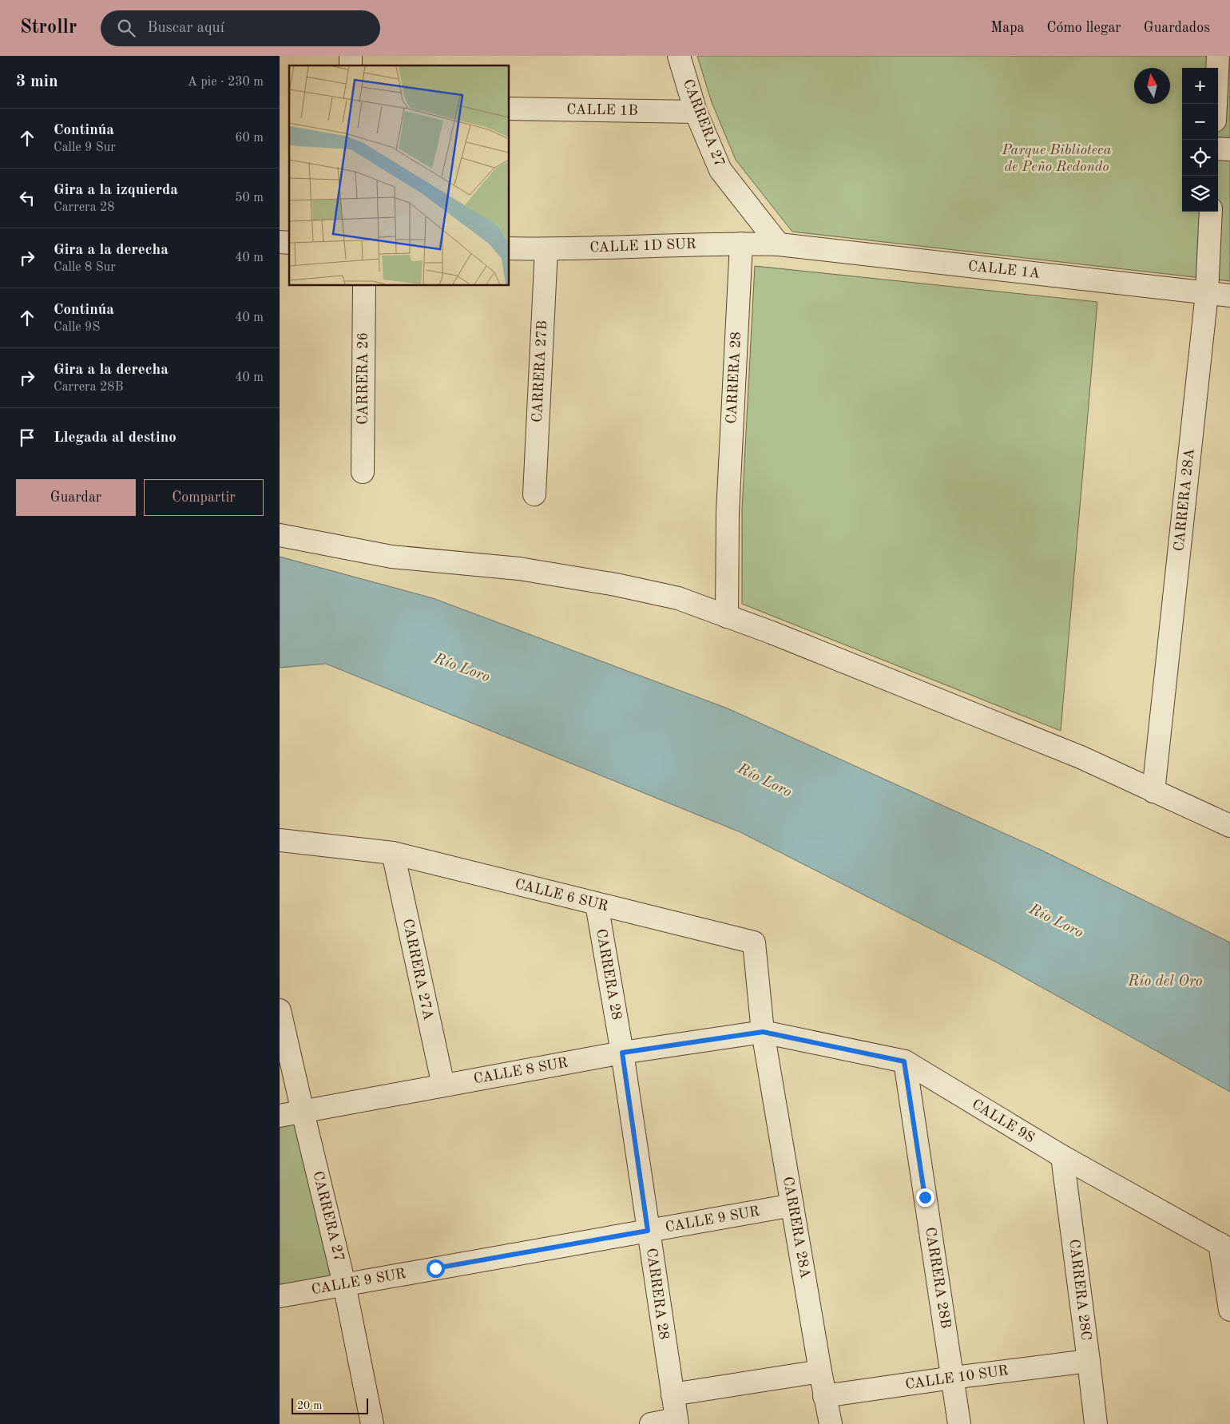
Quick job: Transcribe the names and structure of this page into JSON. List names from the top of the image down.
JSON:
{
  "streets": {
    "street": [
      "CALLE 1B",
      "CARRERA 27",
      "CALLE 1D SUR",
      "CALLE 1A",
      "CARRERA 27B",
      "CARRERA 28",
      "CARRERA 26",
      "CARRERA 28A",
      "CALLE 6 SUR",
      "CARRERA 27A",
      "CALLE 8 SUR",
      "CALLE 9S",
      "CALLE 9 SUR",
      "CARRERA 28B",
      "CARRERA 28C",
      "CALLE 10 SUR"
    ]
  },
  "crossings": [
    ["CALLE 1B", "CARRERA 27"],
    ["CARRERA 27", "CALLE 1D SUR"],
    ["CARRERA 27", "CALLE 1A"],
    ["CARRERA 27", "CALLE 8 SUR"],
    ["CARRERA 27", "CALLE 9 SUR"],
    ["CALLE 1D SUR", "CALLE 1A"],
    ["CALLE 1D SUR", "CARRERA 27B"],
    ["CALLE 1D SUR", "CARRERA 28"],
    ["CALLE 1A", "CARRERA 28A"],
    ["CARRERA 28", "CALLE 6 SUR"],
    ["CARRERA 28", "CALLE 8 SUR"],
    ["CARRERA 28", "CALLE 9 SUR"],
    ["CARRERA 28A", "CALLE 6 SUR"],
    ["CARRERA 28A", "CALLE 8 SUR"],
    ["CARRERA 28A", "CALLE 9S"],
    ["CARRERA 28A", "CALLE 9 SUR"],
    ["CARRERA 28A", "CALLE 10 SUR"],
    ["CALLE 6 SUR", "CARRERA 27A"],
    ["CALLE 6 SUR", "CALLE 8 SUR"],
    ["CALLE 6 SUR", "CALLE 9S"],
    ["CARRERA 27A", "CALLE 8 SUR"],
    ["CALLE 8 SUR", "CALLE 9S"],
    ["CALLE 9S", "CARRERA 28B"],
    ["CALLE 9S", "CARRERA 28C"],
    ["CARRERA 28B", "CALLE 10 SUR"],
    ["CARRERA 28C", "CALLE 10 SUR"]
  ],
  "water": ["Río Loro", "Río del Oro"],
  "parks": ["Parque Biblioteca de Peño Redondo"],
  "scale_bar": "20 m",
  "north": "top",
  "page": {
    "header": "Strollr",
    "search": "Buscar aquí",
    "nav": ["Mapa", "Cómo llegar", "Guardados"],
    "heading": ["3 min", "A pie · 230 m"],
    "map_buttons": ["+", "−"],
    "list": [
      ["Continúa", "Calle 9 Sur", "60 m"],
      ["Gira a la izquierda", "Carrera 28", "50 m"],
      ["Gira a la derecha", "Calle 8 Sur", "40 m"],
      ["Continúa", "Calle 9S", "40 m"],
      ["Gira a la derecha", "Carrera 28B", "40 m"],
      "Llegada al destino"
    ],
    "buttons": ["Guardar", "Compartir"],
    "scale": "20 m"
  }
}
